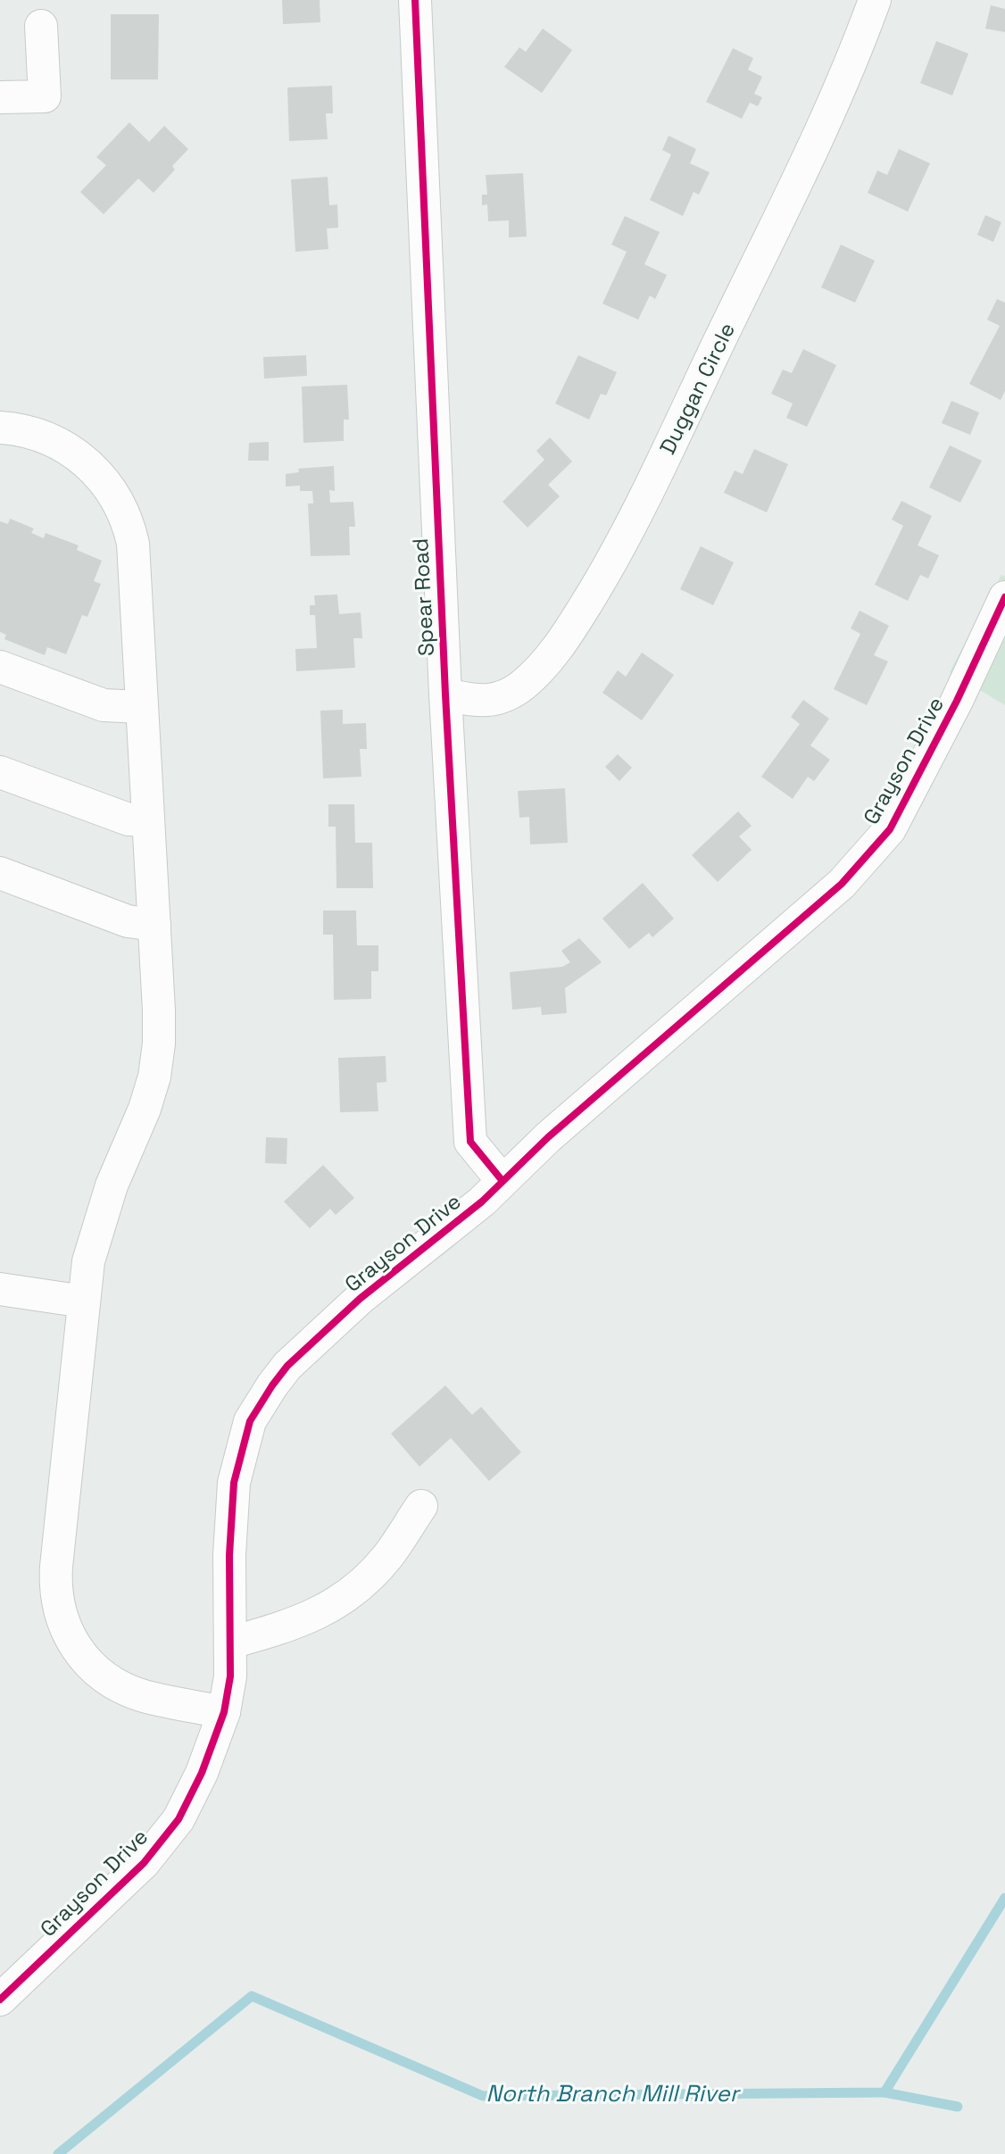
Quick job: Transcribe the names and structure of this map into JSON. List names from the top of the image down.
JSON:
{
  "streets": {
    "street": ["Duggan Circle", "Spear Road", "Grayson Drive"]
  },
  "crossings": [
    ["Duggan Circle", "Spear Road"],
    ["Spear Road", "Grayson Drive"]
  ],
  "water": ["North Branch Mill River"]
}
